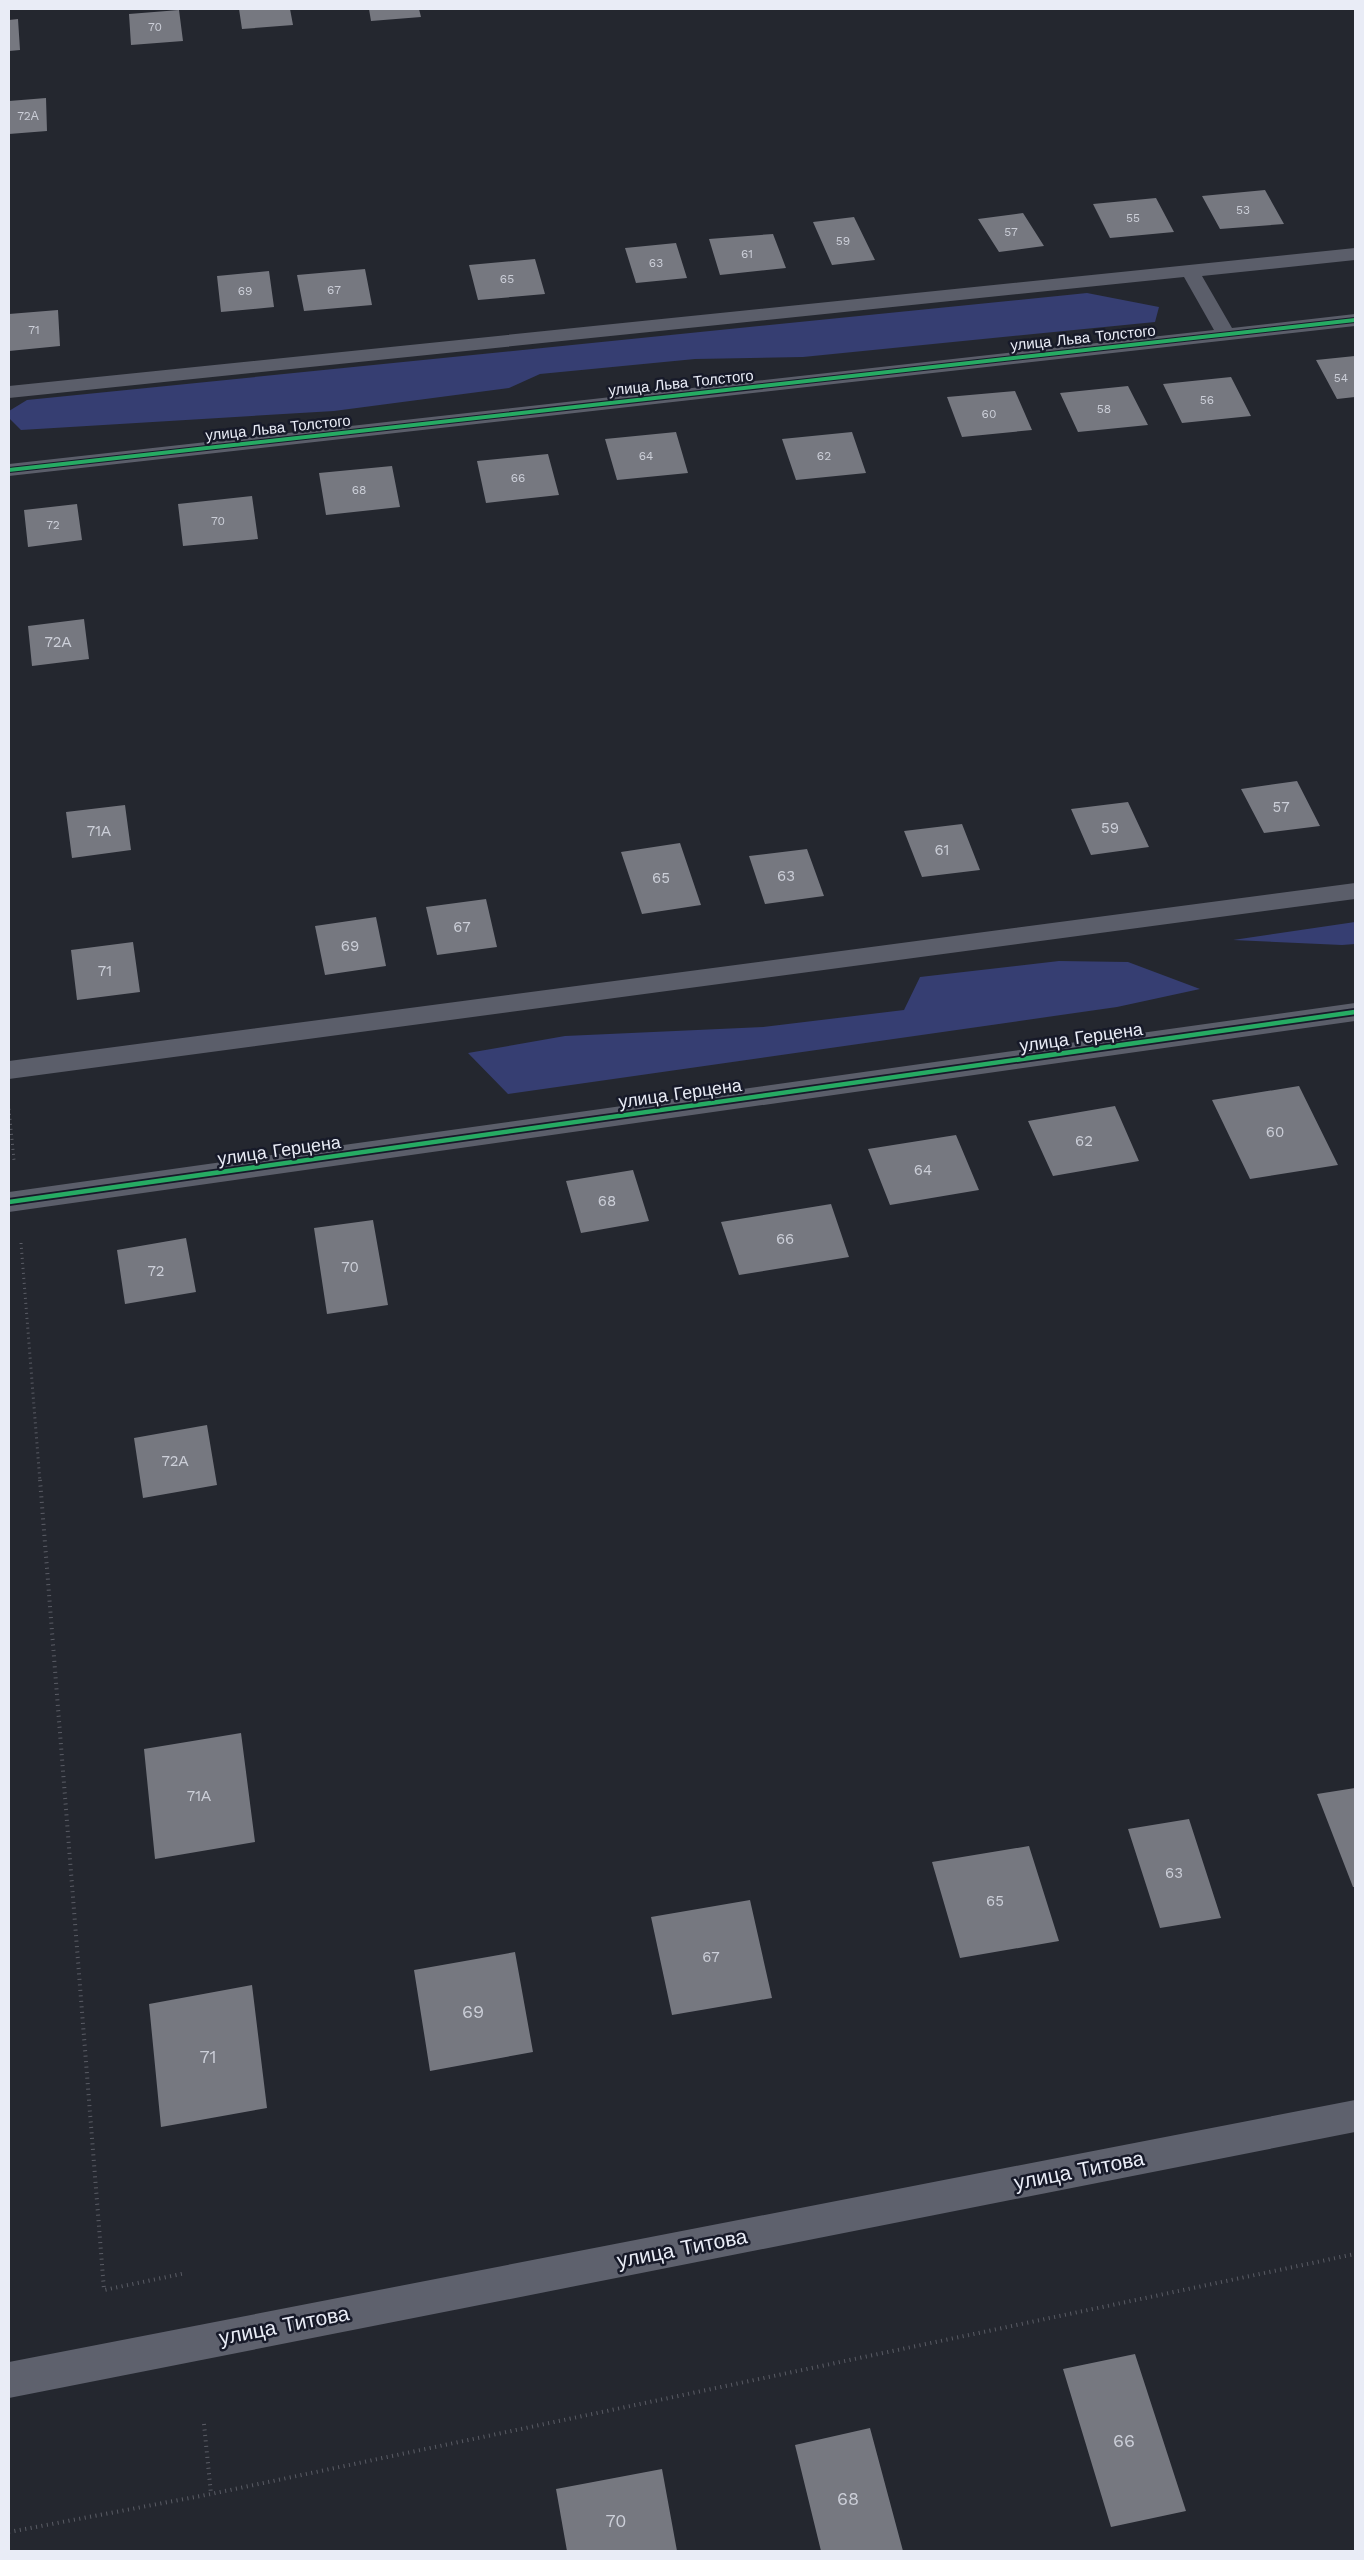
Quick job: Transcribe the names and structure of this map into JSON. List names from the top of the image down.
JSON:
{
  "streets": {
    "main road": ["улица Титова"],
    "street": ["улица Льва Толстого", "улица Герцена"]
  },
  "house_numbers": [
    "70",
    "72А",
    "53",
    "55",
    "57",
    "59",
    "61",
    "63",
    "65",
    "67",
    "69",
    "71",
    "54",
    "56",
    "58",
    "60",
    "64",
    "62",
    "66",
    "68",
    "70",
    "72",
    "72А",
    "57",
    "59",
    "71А",
    "61",
    "63",
    "65",
    "67",
    "69",
    "71",
    "60",
    "62",
    "64",
    "68",
    "66",
    "70",
    "72",
    "72А",
    "71А",
    "63",
    "65",
    "67",
    "69",
    "71",
    "66",
    "68",
    "70"
  ]
}
